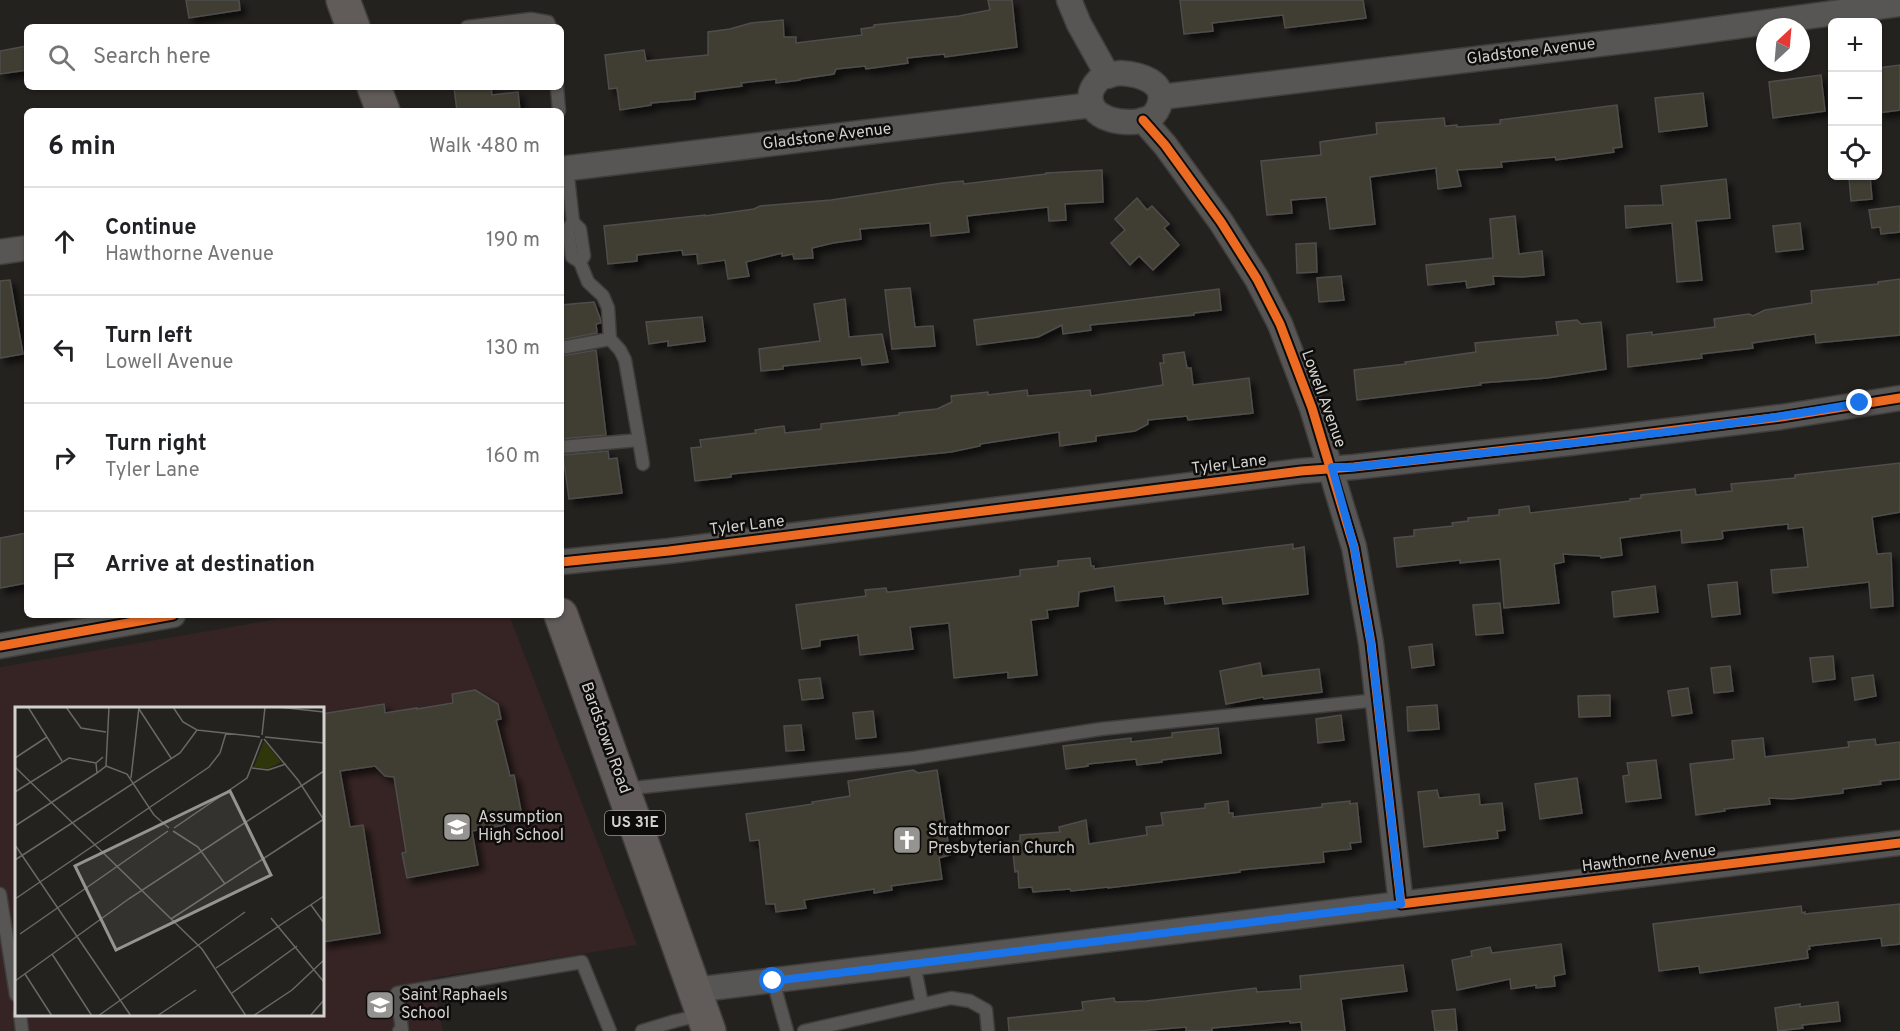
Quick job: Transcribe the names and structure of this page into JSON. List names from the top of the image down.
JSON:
{
  "streets": {
    "main road": ["Bardstown Road", "US 31E"],
    "street": [
      "Gladstone Avenue",
      "Lowell Avenue",
      "Tyler Lane",
      "Hawthorne Avenue"
    ]
  },
  "crossings": [
    ["Gladstone Avenue", "Lowell Avenue"],
    ["Lowell Avenue", "Tyler Lane"],
    ["Lowell Avenue", "Hawthorne Avenue"],
    ["Bardstown Road", "Hawthorne Avenue"]
  ],
  "places": {
    "school or university": ["Assumption High School", "Saint Raphaels School"],
    "church": ["Strathmoor Presbyterian Church"]
  },
  "north": "top right",
  "page": {
    "map_buttons": ["+", "−"],
    "search": "Search here",
    "heading": ["6 min", "Walk · 480 m"],
    "list": [
      ["Continue", "Hawthorne Avenue", "190 m"],
      ["Turn left", "Lowell Avenue", "130 m"],
      ["Turn right", "Tyler Lane", "160 m"],
      "Arrive at destination"
    ]
  }
}
